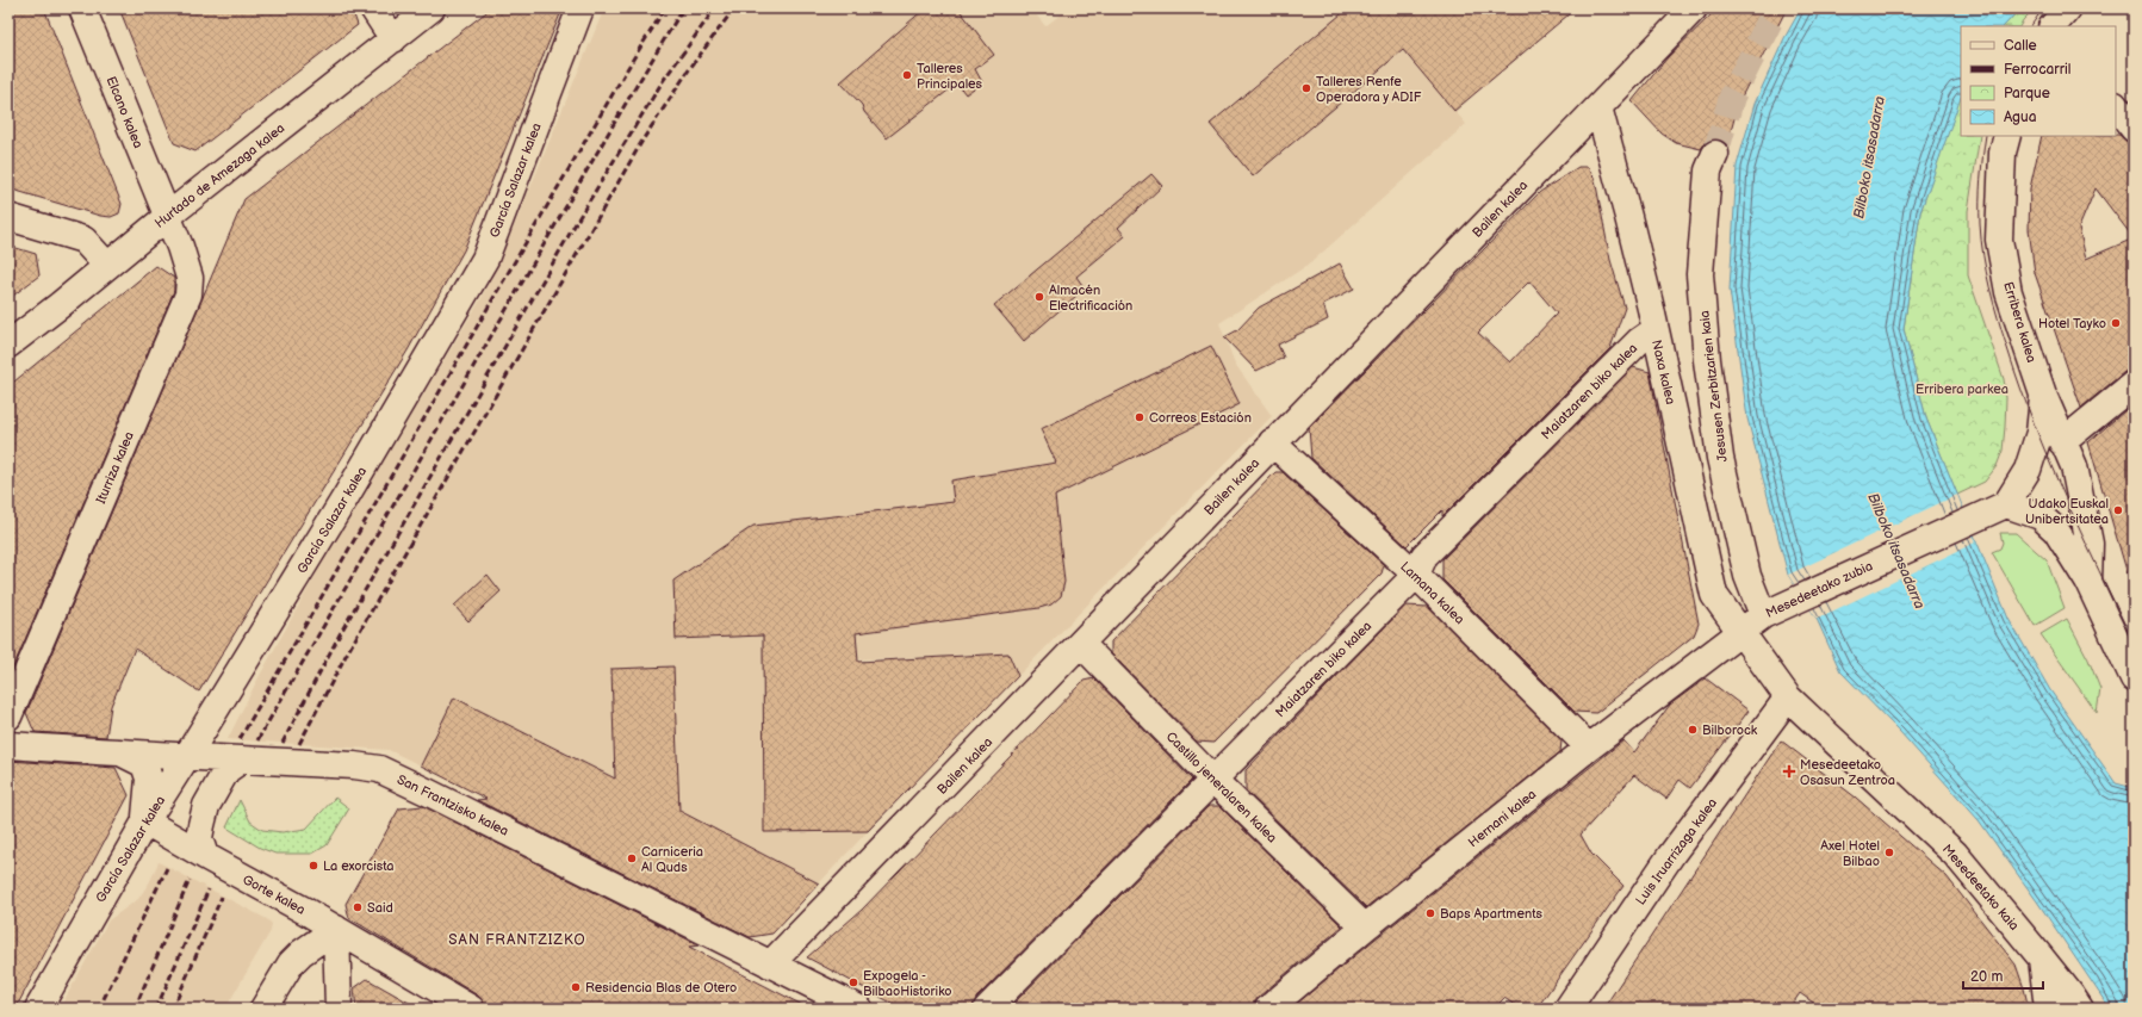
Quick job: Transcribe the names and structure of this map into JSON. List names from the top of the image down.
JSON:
{
  "streets": {
    "street": [
      "Elcano kalea",
      "Hurtado de Amezaga kalea",
      "García Salazar kalea",
      "Bailen kalea",
      "Erribera kalea",
      "Naxa kalea",
      "Jesusen Zerbitzarien kaia",
      "Maiatzaren biko kalea",
      "Iturriza kalea",
      "Mesedeetako zubia",
      "Lamana kalea",
      "Castillo jeneralaren kalea",
      "San Frantzisko kalea",
      "Hernani kalea",
      "Luis Iruarrizaga kalea",
      "Mesedeetako kaia",
      "Gorte kalea"
    ]
  },
  "crossings": [
    ["Elcano kalea", "Hurtado de Amezaga kalea"],
    ["Elcano kalea", "Iturriza kalea"],
    ["Hurtado de Amezaga kalea", "Iturriza kalea"],
    ["García Salazar kalea", "San Frantzisko kalea"],
    ["García Salazar kalea", "Gorte kalea"],
    ["Bailen kalea", "Naxa kalea"],
    ["Bailen kalea", "Lamana kalea"],
    ["Bailen kalea", "Castillo jeneralaren kalea"],
    ["Bailen kalea", "San Frantzisko kalea"],
    ["Erribera kalea", "Mesedeetako zubia"],
    ["Naxa kalea", "Maiatzaren biko kalea"],
    ["Naxa kalea", "Mesedeetako zubia"],
    ["Naxa kalea", "Hernani kalea"],
    ["Naxa kalea", "Mesedeetako kaia"],
    ["Jesusen Zerbitzarien kaia", "Mesedeetako zubia"],
    ["Maiatzaren biko kalea", "Lamana kalea"],
    ["Maiatzaren biko kalea", "Castillo jeneralaren kalea"],
    ["Mesedeetako zubia", "Hernani kalea"],
    ["Mesedeetako zubia", "Mesedeetako kaia"],
    ["Lamana kalea", "Hernani kalea"],
    ["Castillo jeneralaren kalea", "Hernani kalea"],
    ["Hernani kalea", "Mesedeetako kaia"],
    ["Luis Iruarrizaga kalea", "Mesedeetako kaia"]
  ],
  "districts": ["SAN FRANTZIZKO"],
  "water": ["Bilboko itsasadarra"],
  "parks": ["Erribera parkea"],
  "places": {
    "other": [
      "Talleres Principales",
      "Talleres Renfe Operadora y ADIF",
      "Almacén Electrificación",
      "Hotel Tayko",
      "Correos Estación",
      "Udako Euskal Unibertsitatea",
      "Bilborock",
      "Axel Hotel Bilbao",
      "Carniceria Al Quds",
      "La exorcista",
      "Said",
      "Baps Apartments",
      "Expogela - BilbaoHistoriko",
      "Residencia Blas de Otero"
    ],
    "health": ["Mesedeetako Osasun Zentroa"]
  },
  "legend": [
    "Calle",
    "Ferrocarril",
    "Parque",
    "Agua"
  ],
  "scale_bar": "20 m"
}
